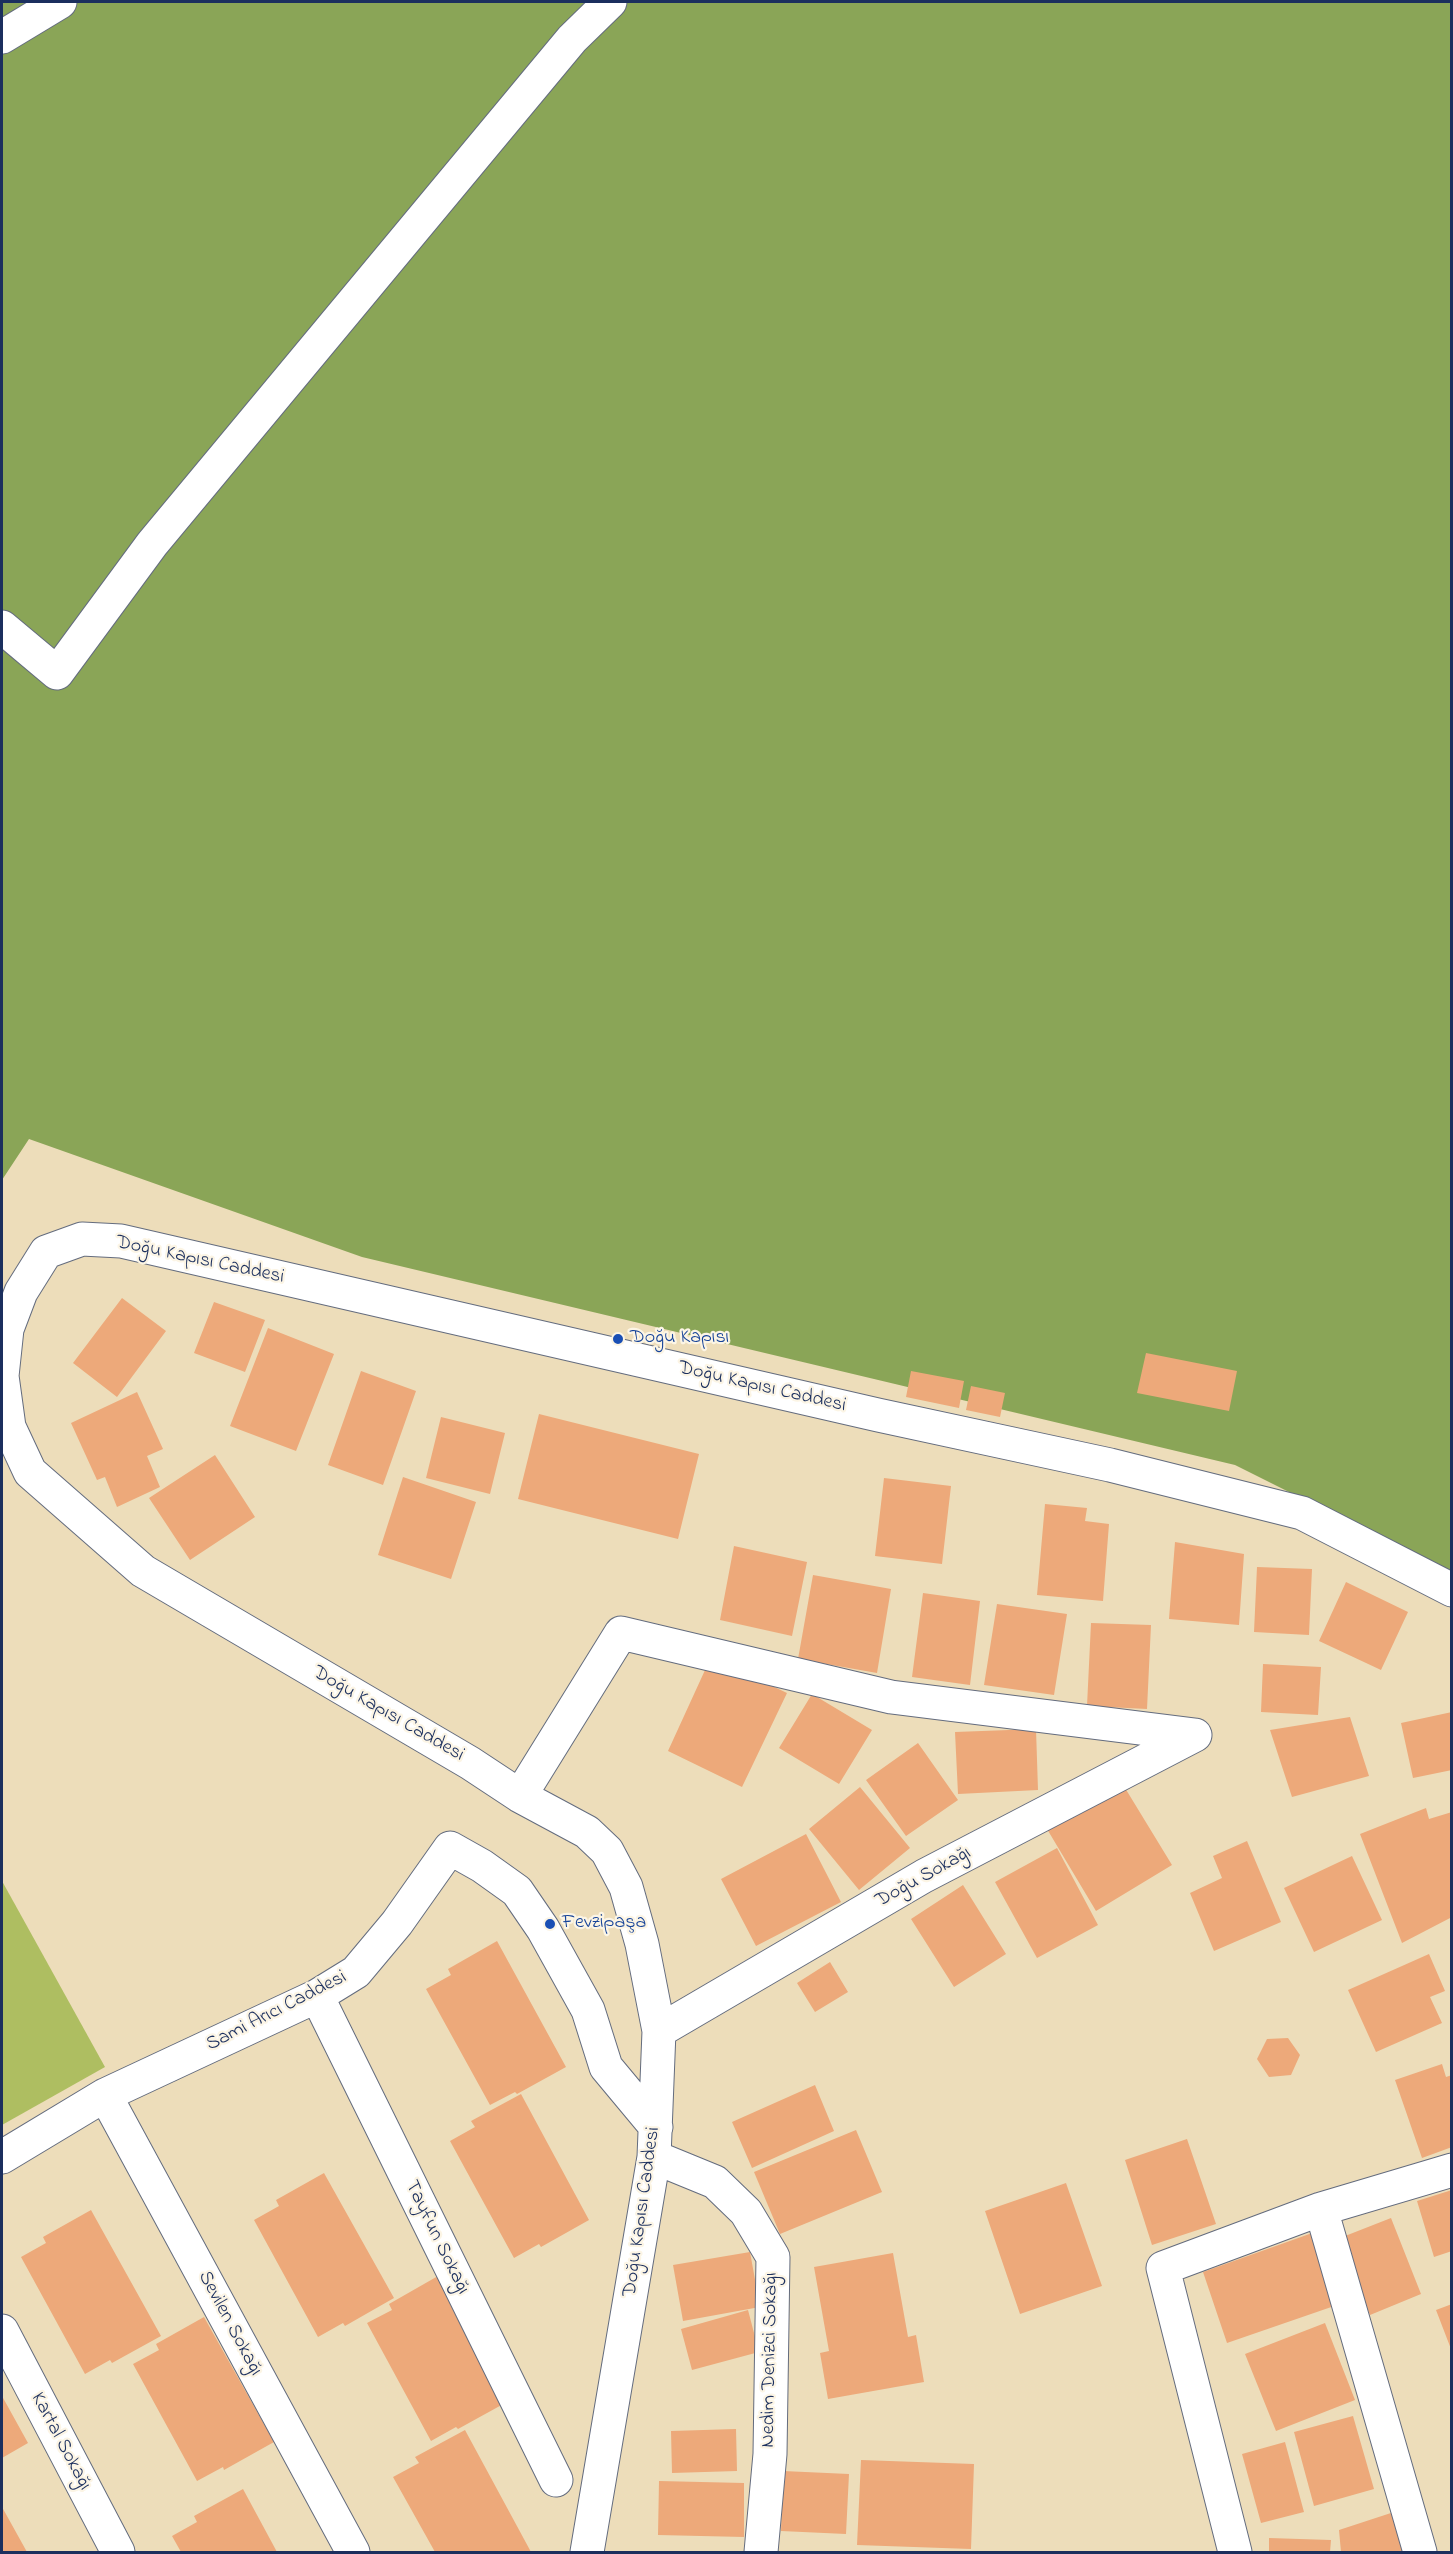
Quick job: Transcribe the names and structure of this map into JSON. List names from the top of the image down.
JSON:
{
  "streets": {
    "street": [
      "Doğu Kapısı Caddesi",
      "Doğu Sokağı",
      "Sami Arıcı Caddesi",
      "Tayfun Sokağı",
      "Sevilen Sokağı",
      "Nedim Denizci Sokağı",
      "Kartal Sokağı"
    ]
  },
  "crossings": [
    ["Doğu Kapısı Caddesi", "Doğu Sokağı"],
    ["Doğu Kapısı Caddesi", "Sami Arıcı Caddesi"],
    ["Doğu Kapısı Caddesi", "Nedim Denizci Sokağı"],
    ["Sami Arıcı Caddesi", "Tayfun Sokağı"],
    ["Sami Arıcı Caddesi", "Sevilen Sokağı"],
    ["Sami Arıcı Caddesi", "Nedim Denizci Sokağı"]
  ],
  "places": ["Doğu Kapısı", "Fevzipaşa"]
}
